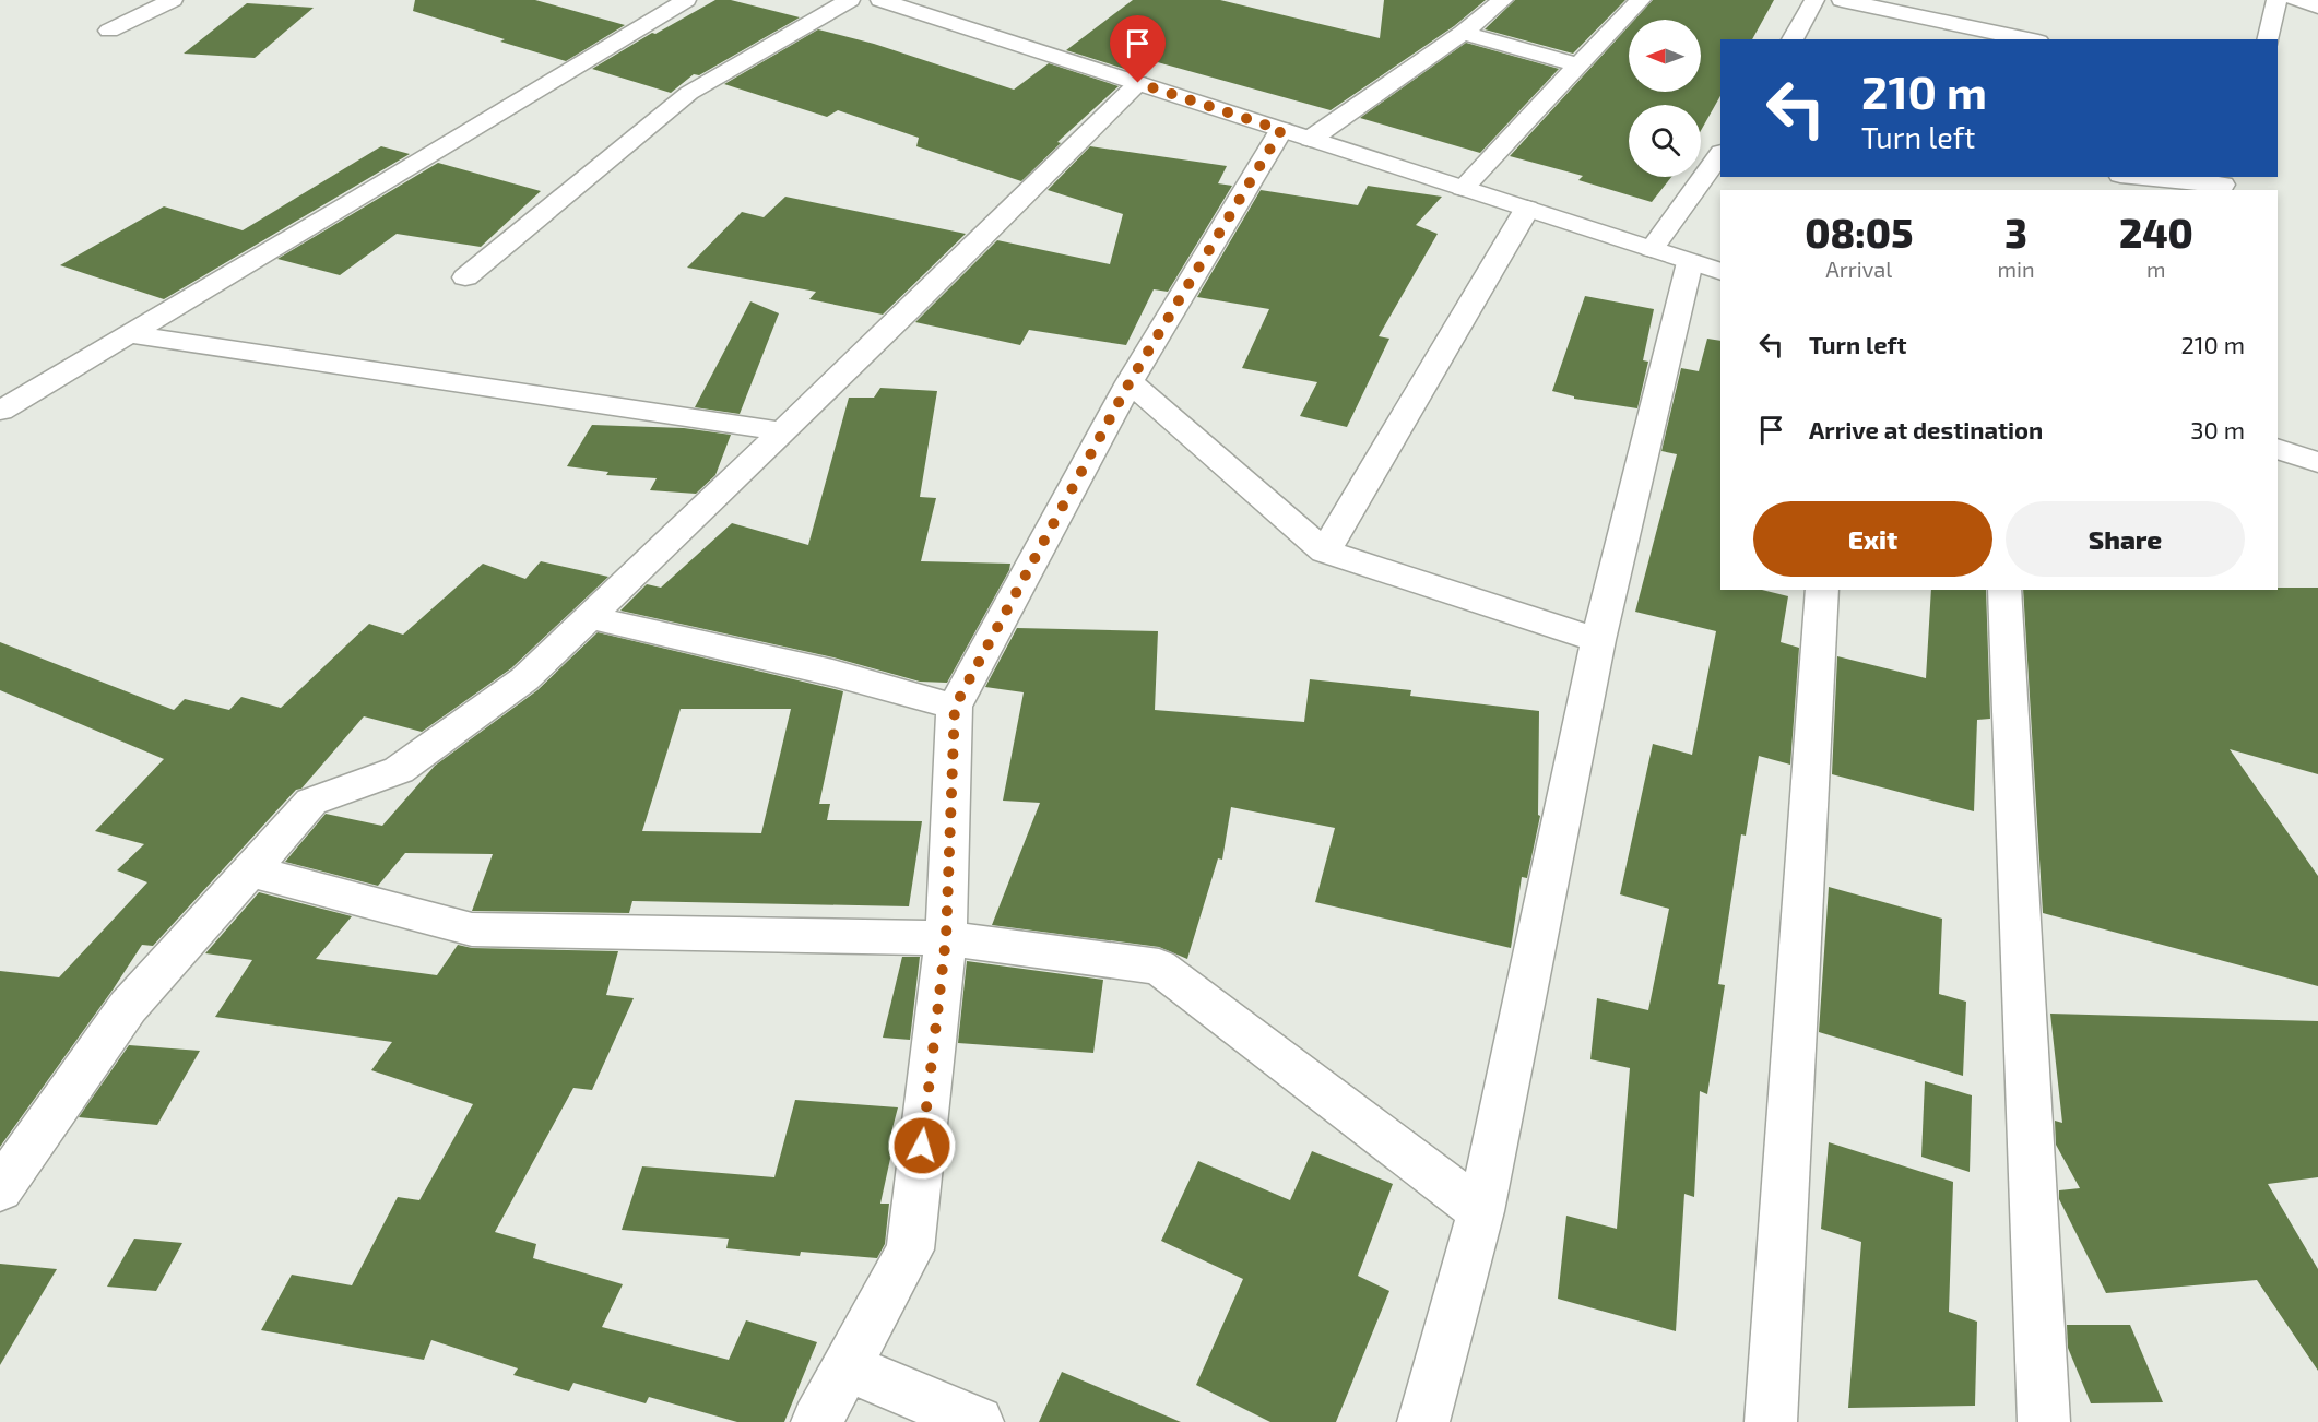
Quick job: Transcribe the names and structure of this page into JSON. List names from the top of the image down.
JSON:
{
  "north": "left",
  "page": {
    "turn": ["210 m", "Turn left"],
    "eta": [
      "08:05",
      "Arrival",
      "3",
      "min",
      "240",
      "m"
    ],
    "list": [
      {
        "name": "Turn left",
        "value": "210 m"
      },
      {
        "name": "Arrive at destination",
        "value": "30 m"
      }
    ],
    "buttons": ["Exit", "Share"]
  }
}
